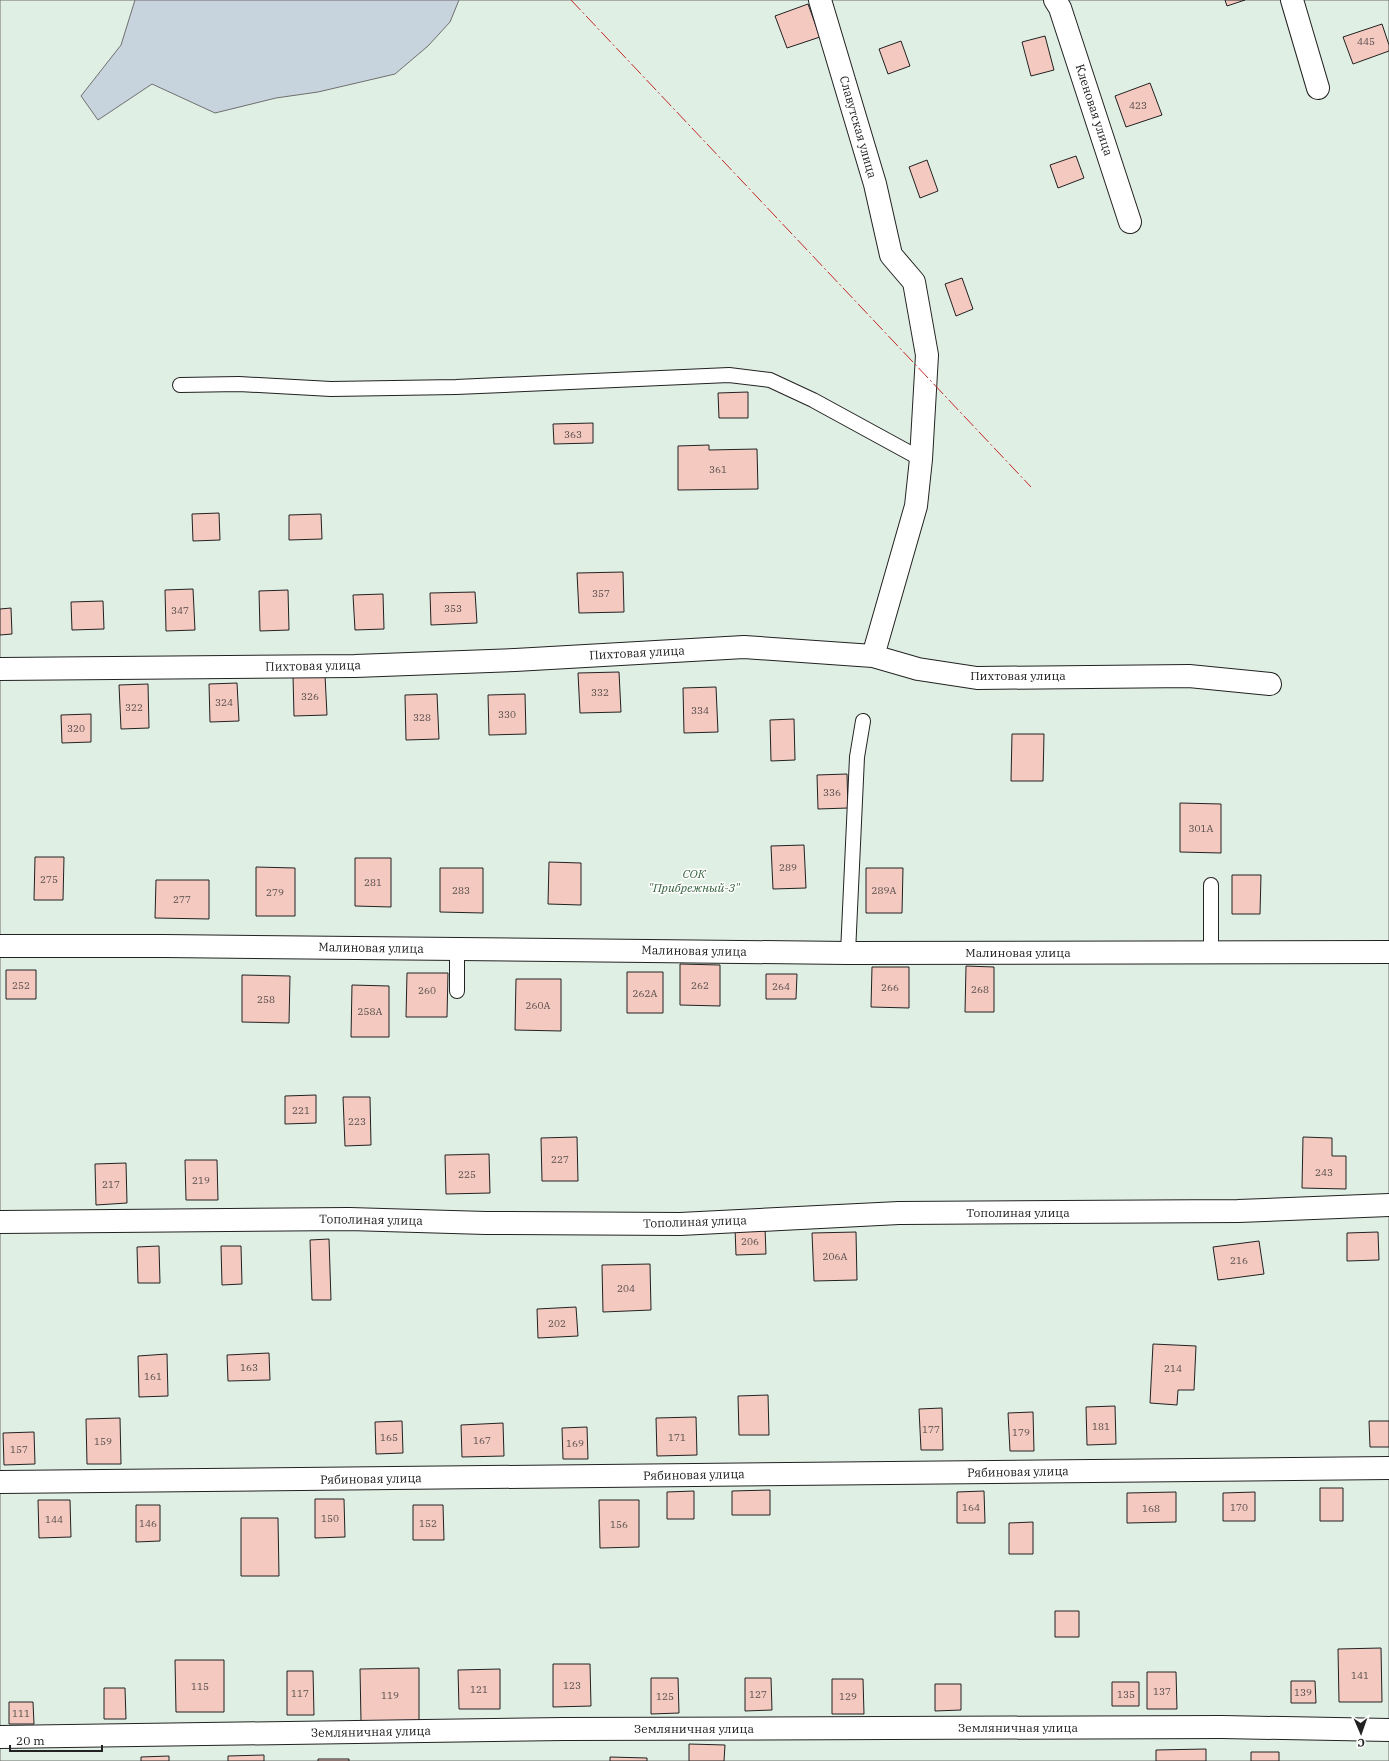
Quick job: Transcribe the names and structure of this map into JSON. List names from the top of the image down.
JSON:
{
  "streets": {
    "street": [
      "Кленовая улица",
      "Славутская улица",
      "Пихтовая улица",
      "Малиновая улица",
      "Тополиная улица",
      "Рябиновая улица",
      "Земляничная улица"
    ]
  },
  "parks": ["СОК \"Прибрежный-3\""],
  "house_numbers": [
    "445",
    "423",
    "363",
    "361",
    "357",
    "353",
    "347",
    "332",
    "326",
    "324",
    "322",
    "334",
    "330",
    "328",
    "320",
    "336",
    "301А",
    "289",
    "275",
    "281",
    "283",
    "289А",
    "279",
    "277",
    "252",
    "262",
    "264",
    "266",
    "268",
    "260",
    "262А",
    "258",
    "260А",
    "258А",
    "221",
    "223",
    "227",
    "243",
    "225",
    "219",
    "217",
    "206",
    "206А",
    "216",
    "204",
    "202",
    "163",
    "214",
    "161",
    "181",
    "177",
    "179",
    "165",
    "171",
    "167",
    "159",
    "169",
    "157",
    "164",
    "170",
    "168",
    "150",
    "144",
    "146",
    "152",
    "156",
    "141",
    "123",
    "115",
    "121",
    "137",
    "139",
    "117",
    "127",
    "135",
    "119",
    "125",
    "129",
    "111"
  ],
  "scale_bar": "20 m",
  "north": "bottom"
}
